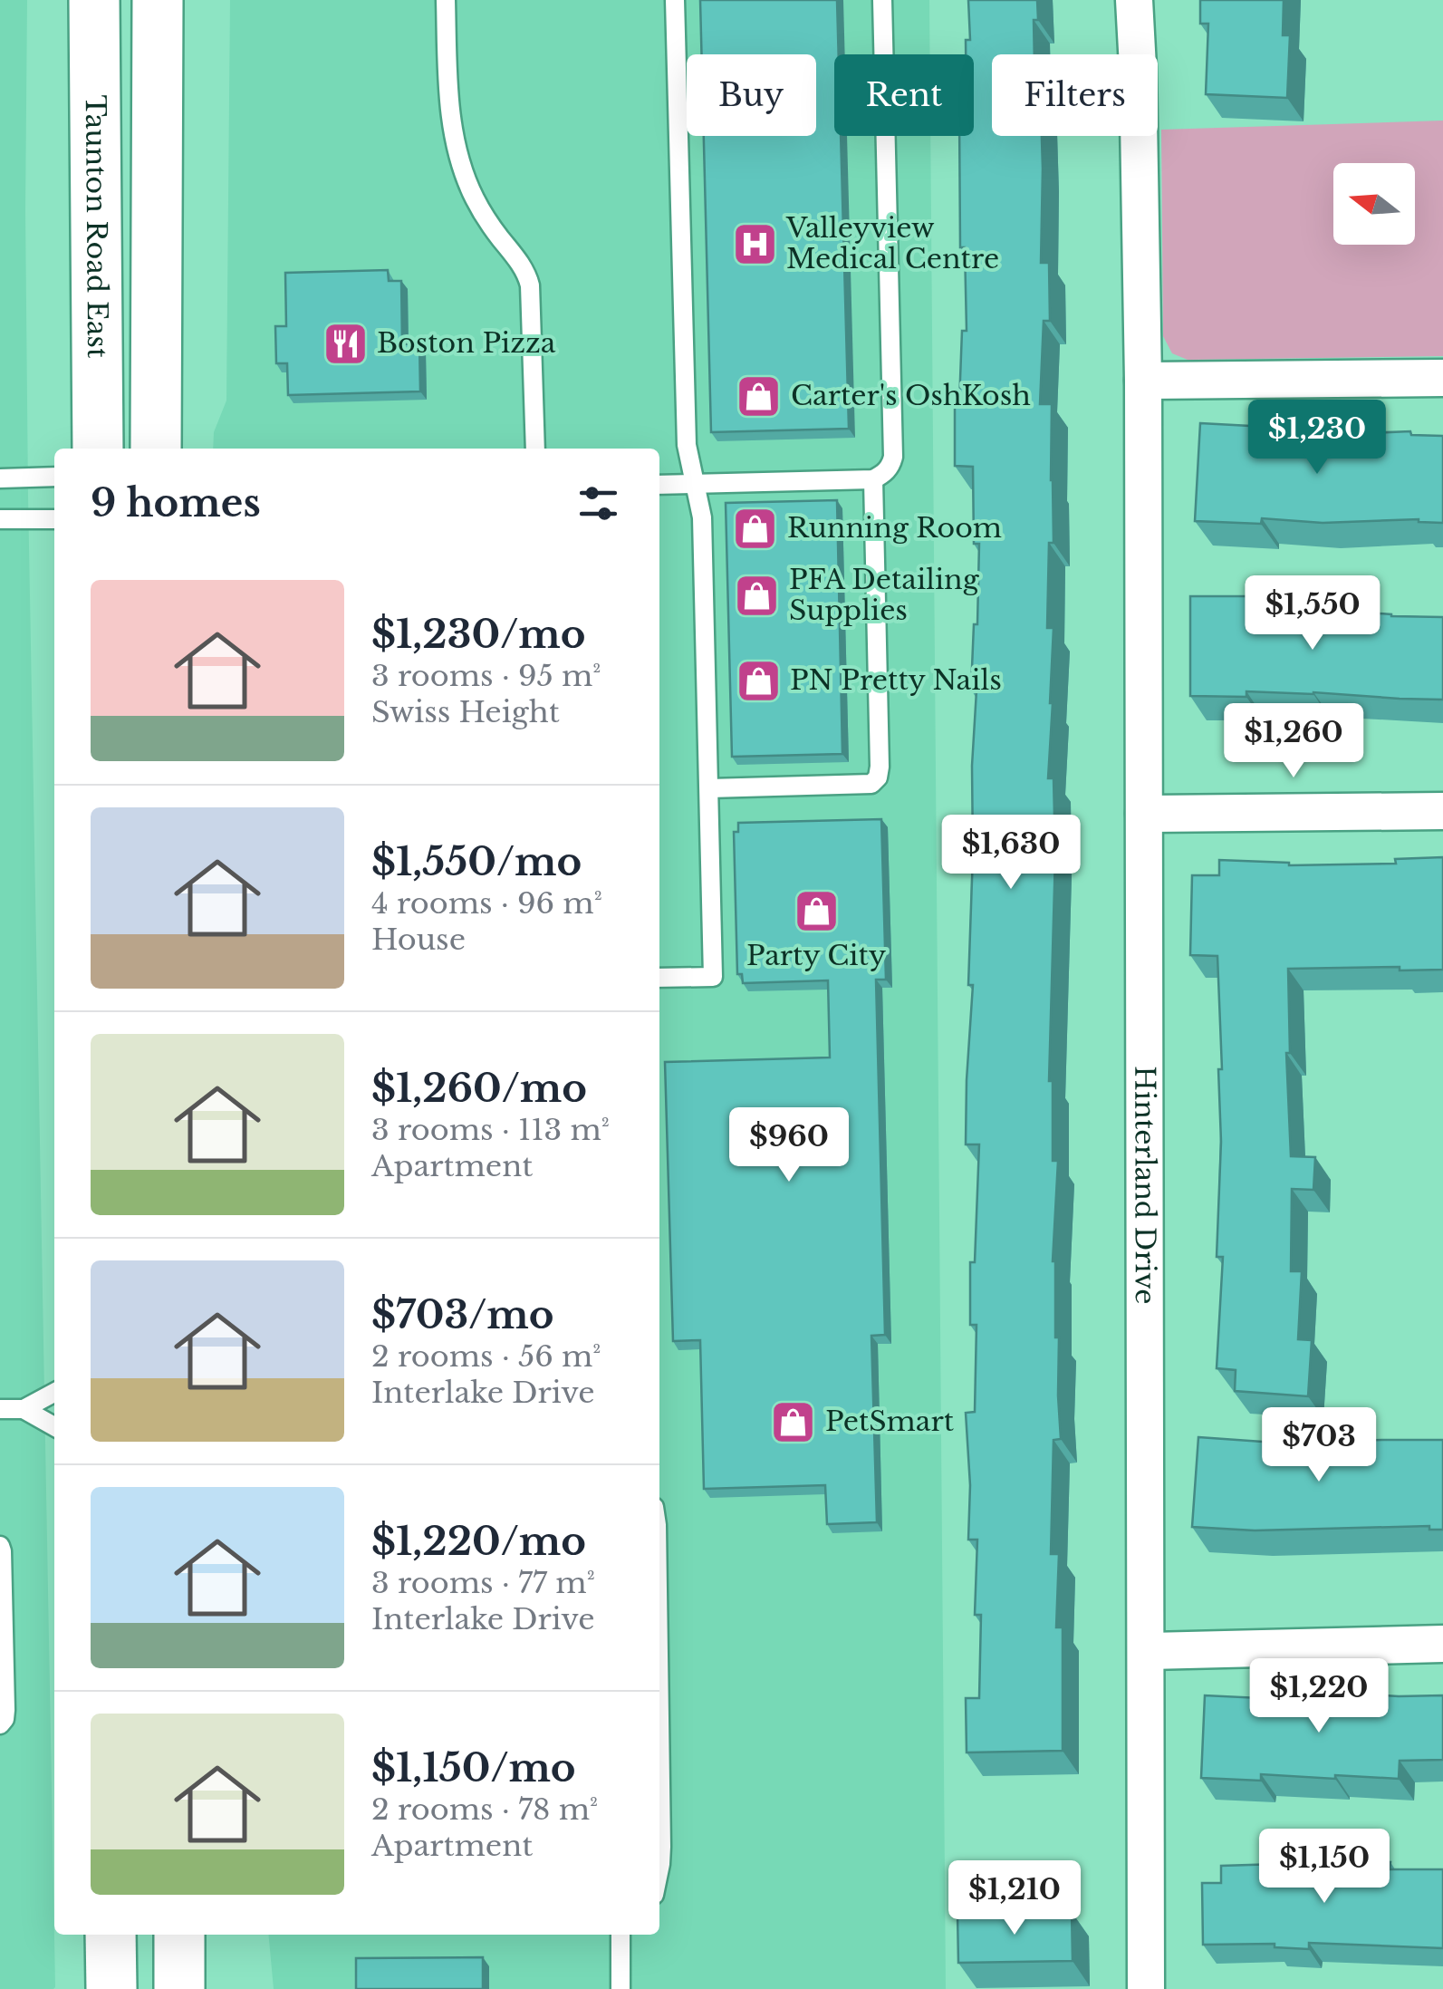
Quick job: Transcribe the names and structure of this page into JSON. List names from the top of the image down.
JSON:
{
  "streets": {
    "main road": ["Taunton Road East"],
    "street": ["Hinterland Drive"]
  },
  "places": {
    "hospital": ["Valleyview Medical Centre"],
    "restaurant": ["Boston Pizza"],
    "shop": [
      "Carter's OshKosh",
      "Running Room",
      "PFA Detailing Supplies",
      "PN Pretty Nails",
      "Party City",
      "PetSmart"
    ]
  },
  "north": "left",
  "page": {
    "chip": ["Buy", "Rent", "Filters"],
    "price": [
      "$1,230",
      "$1,550",
      "$1,260",
      "$1,630",
      "$960",
      "$703",
      "$1,220",
      "$1,150",
      "$1,210"
    ],
    "heading": "9 homes",
    "list": [
      {
        "name": "$1,230/mo",
        "note": "3 rooms · 95 m² · Swiss Height"
      },
      {
        "name": "$1,550/mo",
        "note": "4 rooms · 96 m² · House"
      },
      {
        "name": "$1,260/mo",
        "note": "3 rooms · 113 m² · Apartment"
      },
      {
        "name": "$703/mo",
        "note": "2 rooms · 56 m² · Interlake Drive"
      },
      {
        "name": "$1,220/mo",
        "note": "3 rooms · 77 m² · Interlake Drive"
      },
      {
        "name": "$1,150/mo",
        "note": "2 rooms · 78 m² · Apartment"
      }
    ]
  }
}
